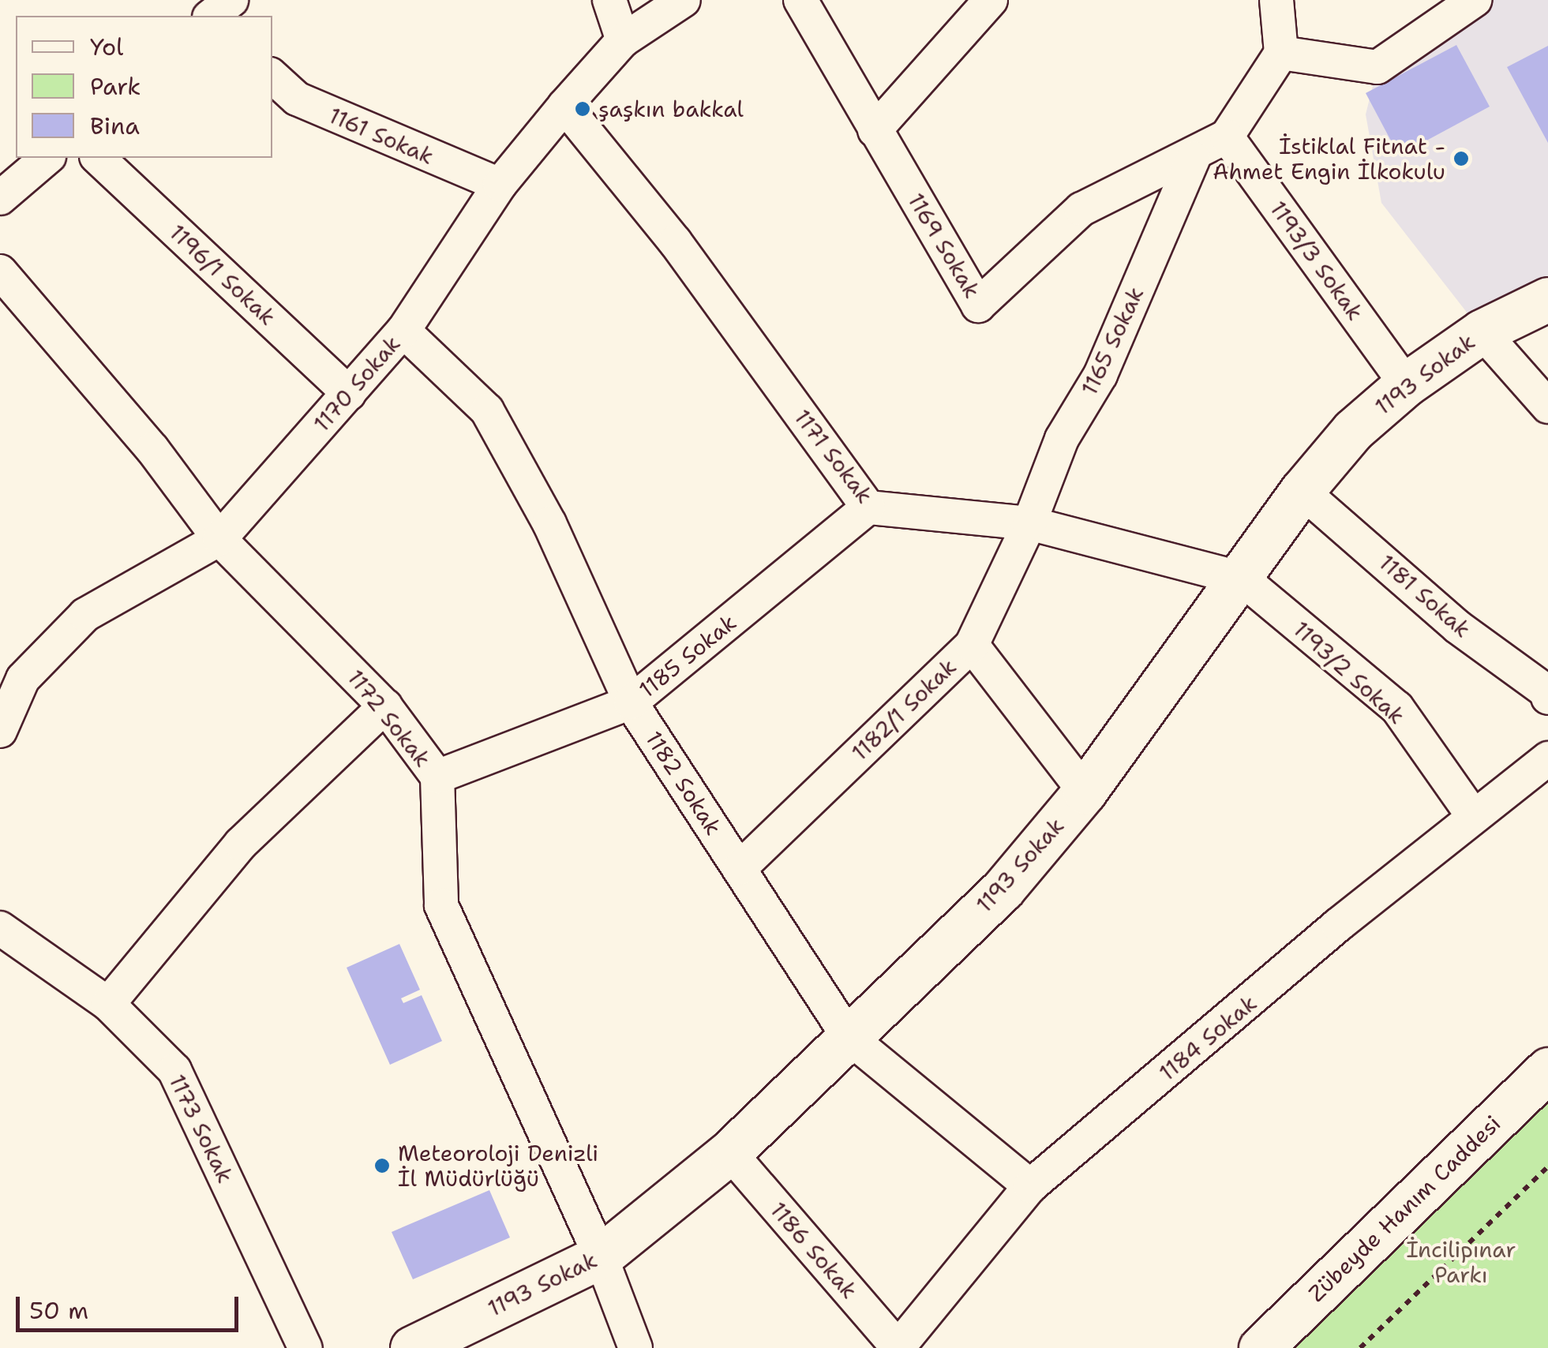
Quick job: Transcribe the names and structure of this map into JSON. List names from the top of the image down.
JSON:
{
  "streets": {
    "street": [
      "1161 Sokak",
      "1169 Sokak",
      "1193/3 Sokak",
      "1196/1 Sokak",
      "1165 Sokak",
      "1193 Sokak",
      "1170 Sokak",
      "1171 Sokak",
      "1181 Sokak",
      "1185 Sokak",
      "1193/2 Sokak",
      "1182/1 Sokak",
      "1172 Sokak",
      "1182 Sokak",
      "1184 Sokak",
      "1173 Sokak",
      "Zübeyde Hanım Caddesi",
      "1186 Sokak"
    ]
  },
  "crossings": [
    ["1161 Sokak", "1170 Sokak"],
    ["1169 Sokak", "1165 Sokak"],
    ["1193/3 Sokak", "1193 Sokak"],
    ["1196/1 Sokak", "1170 Sokak"],
    ["1165 Sokak", "1171 Sokak"],
    ["1165 Sokak", "1182/1 Sokak"],
    ["1193 Sokak", "1171 Sokak"],
    ["1193 Sokak", "1181 Sokak"],
    ["1193 Sokak", "1193/2 Sokak"],
    ["1193 Sokak", "1172 Sokak"],
    ["1193 Sokak", "1182 Sokak"],
    ["1193 Sokak", "1186 Sokak"],
    ["1170 Sokak", "1171 Sokak"],
    ["1170 Sokak", "1172 Sokak"],
    ["1170 Sokak", "1182 Sokak"],
    ["1171 Sokak", "1185 Sokak"],
    ["1171 Sokak", "1193/2 Sokak"],
    ["1171 Sokak", "1182/1 Sokak"],
    ["1185 Sokak", "1172 Sokak"],
    ["1185 Sokak", "1182 Sokak"],
    ["1193/2 Sokak", "1184 Sokak"],
    ["1182/1 Sokak", "1182 Sokak"],
    ["1182 Sokak", "1184 Sokak"],
    ["1184 Sokak", "1186 Sokak"]
  ],
  "parks": ["İncilipınar Parkı"],
  "places": ["şaşkın bakkal", "İstiklal Fitnat - Ahmet Engin İlkokulu", "Meteoroloji Denizli İl Müdürlüğü"],
  "legend": ["Yol", "Park", "Bina"],
  "scale_bar": "50 m"
}
